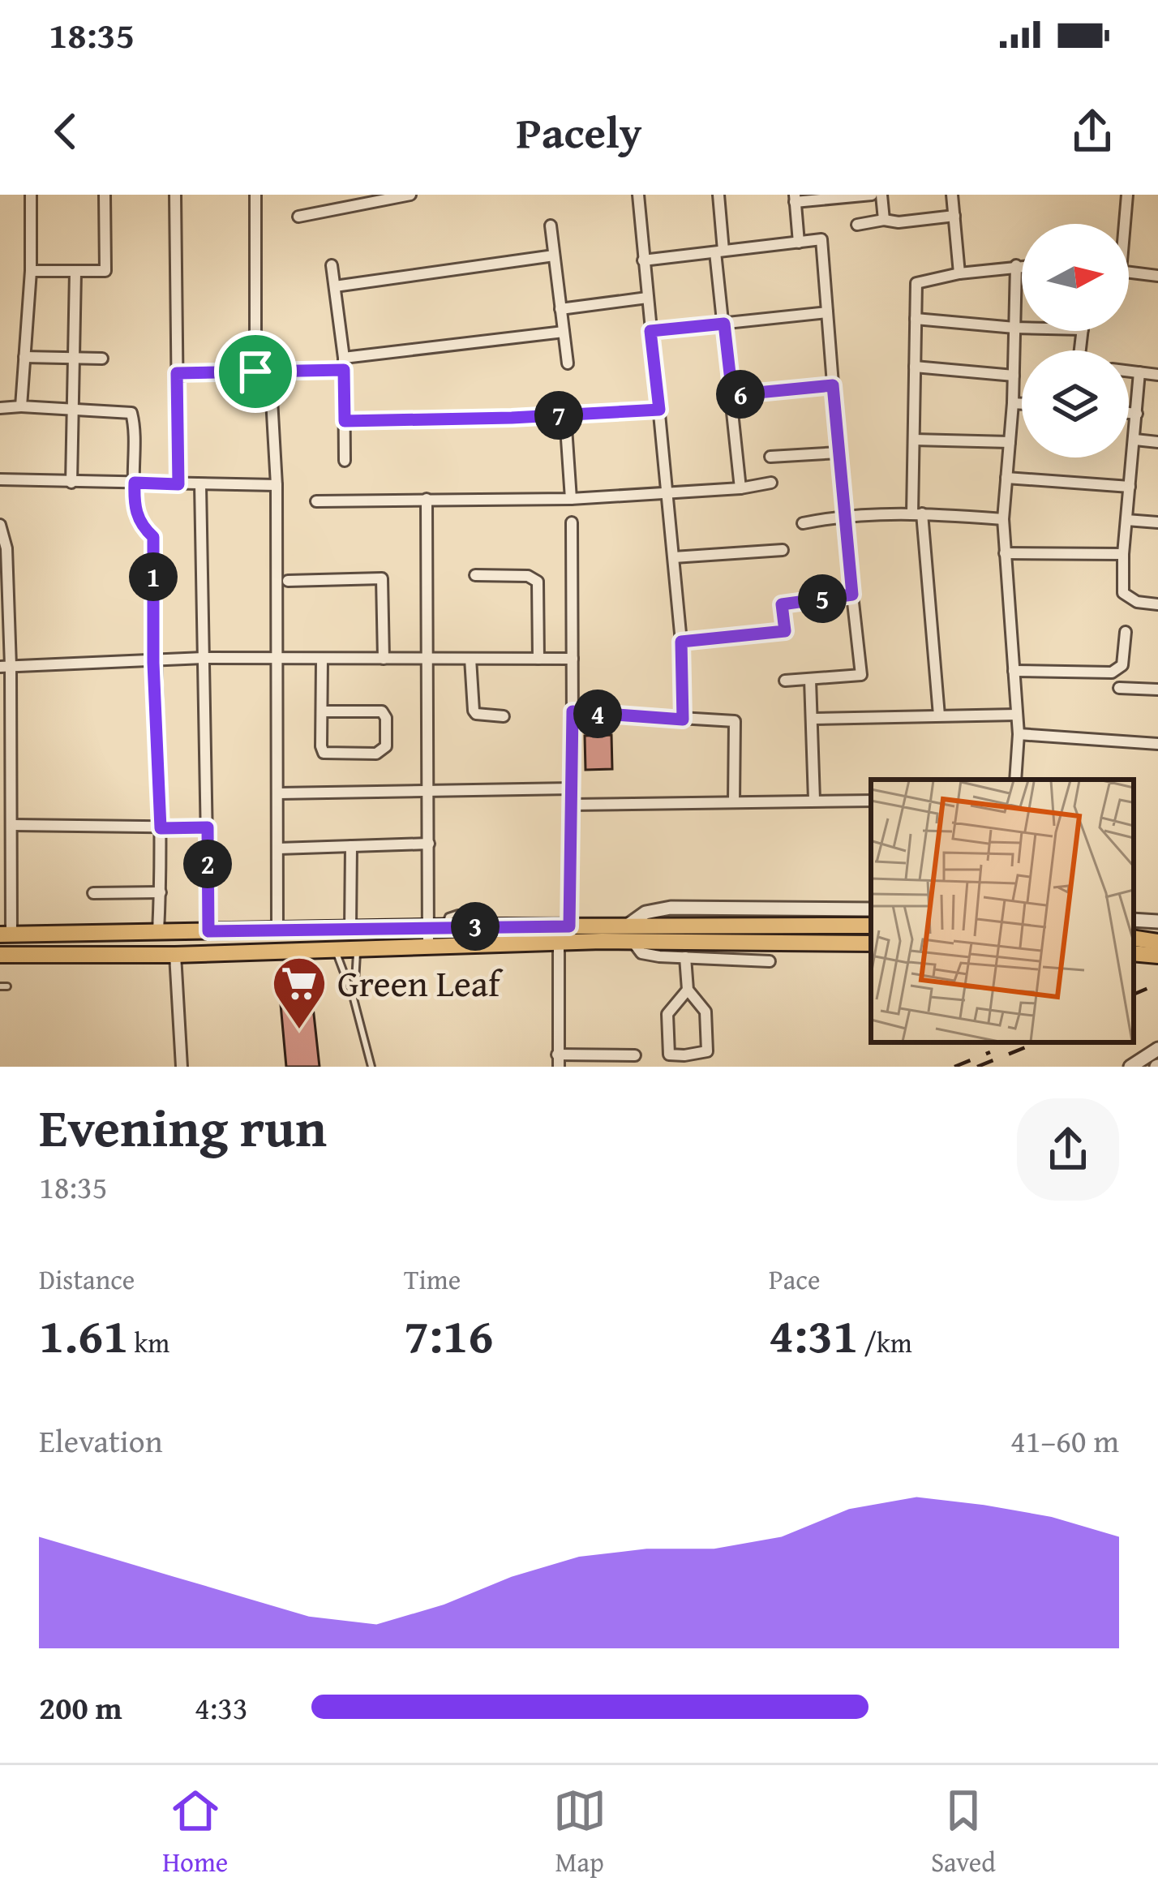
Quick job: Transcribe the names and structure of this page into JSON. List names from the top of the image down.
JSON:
{
  "places": {
    "supermarket": ["Green Leaf"]
  },
  "north": "right",
  "page": {
    "status": "18:35",
    "header": "Pacely",
    "pins": [
      "6",
      "7",
      "1",
      "5",
      "4",
      "2",
      "3"
    ],
    "heading": ["Evening run", "18:35"],
    "stats": [
      ["Distance", "1.61 km"],
      ["Time", "7:16"],
      ["Pace", "4:31 /km"]
    ],
    "chart": ["Elevation", "41–60 m"],
    "list": [
      {
        "name": "200 m",
        "note": "4:33"
      }
    ],
    "tabs": ["Home", "Map", "Saved"]
  }
}
